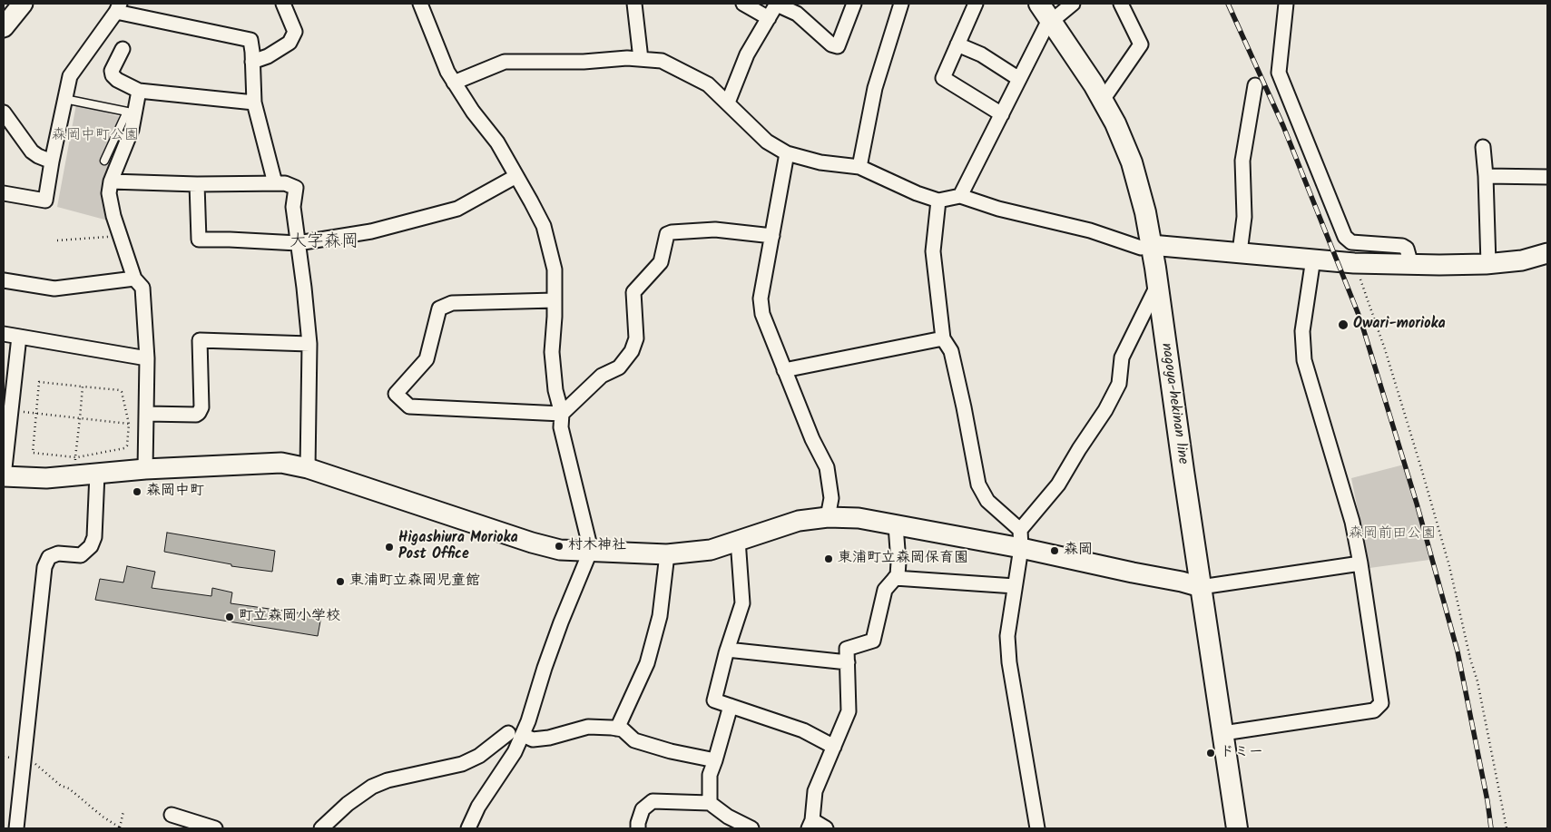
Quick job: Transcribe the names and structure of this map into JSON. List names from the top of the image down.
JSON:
{
  "streets": {
    "main road": ["nagoya-hekinan line"]
  },
  "districts": ["大字森岡"],
  "parks": ["森岡中町公園", "森岡前田公園"],
  "places": [
    "Owari-morioka",
    "森岡中町",
    "村木神社",
    "Higashiura Morioka Post Office",
    "森岡",
    "東浦町立森岡保育園",
    "東浦町立森岡児童館",
    "町立森岡小学校",
    "ドミー"
  ]
}
